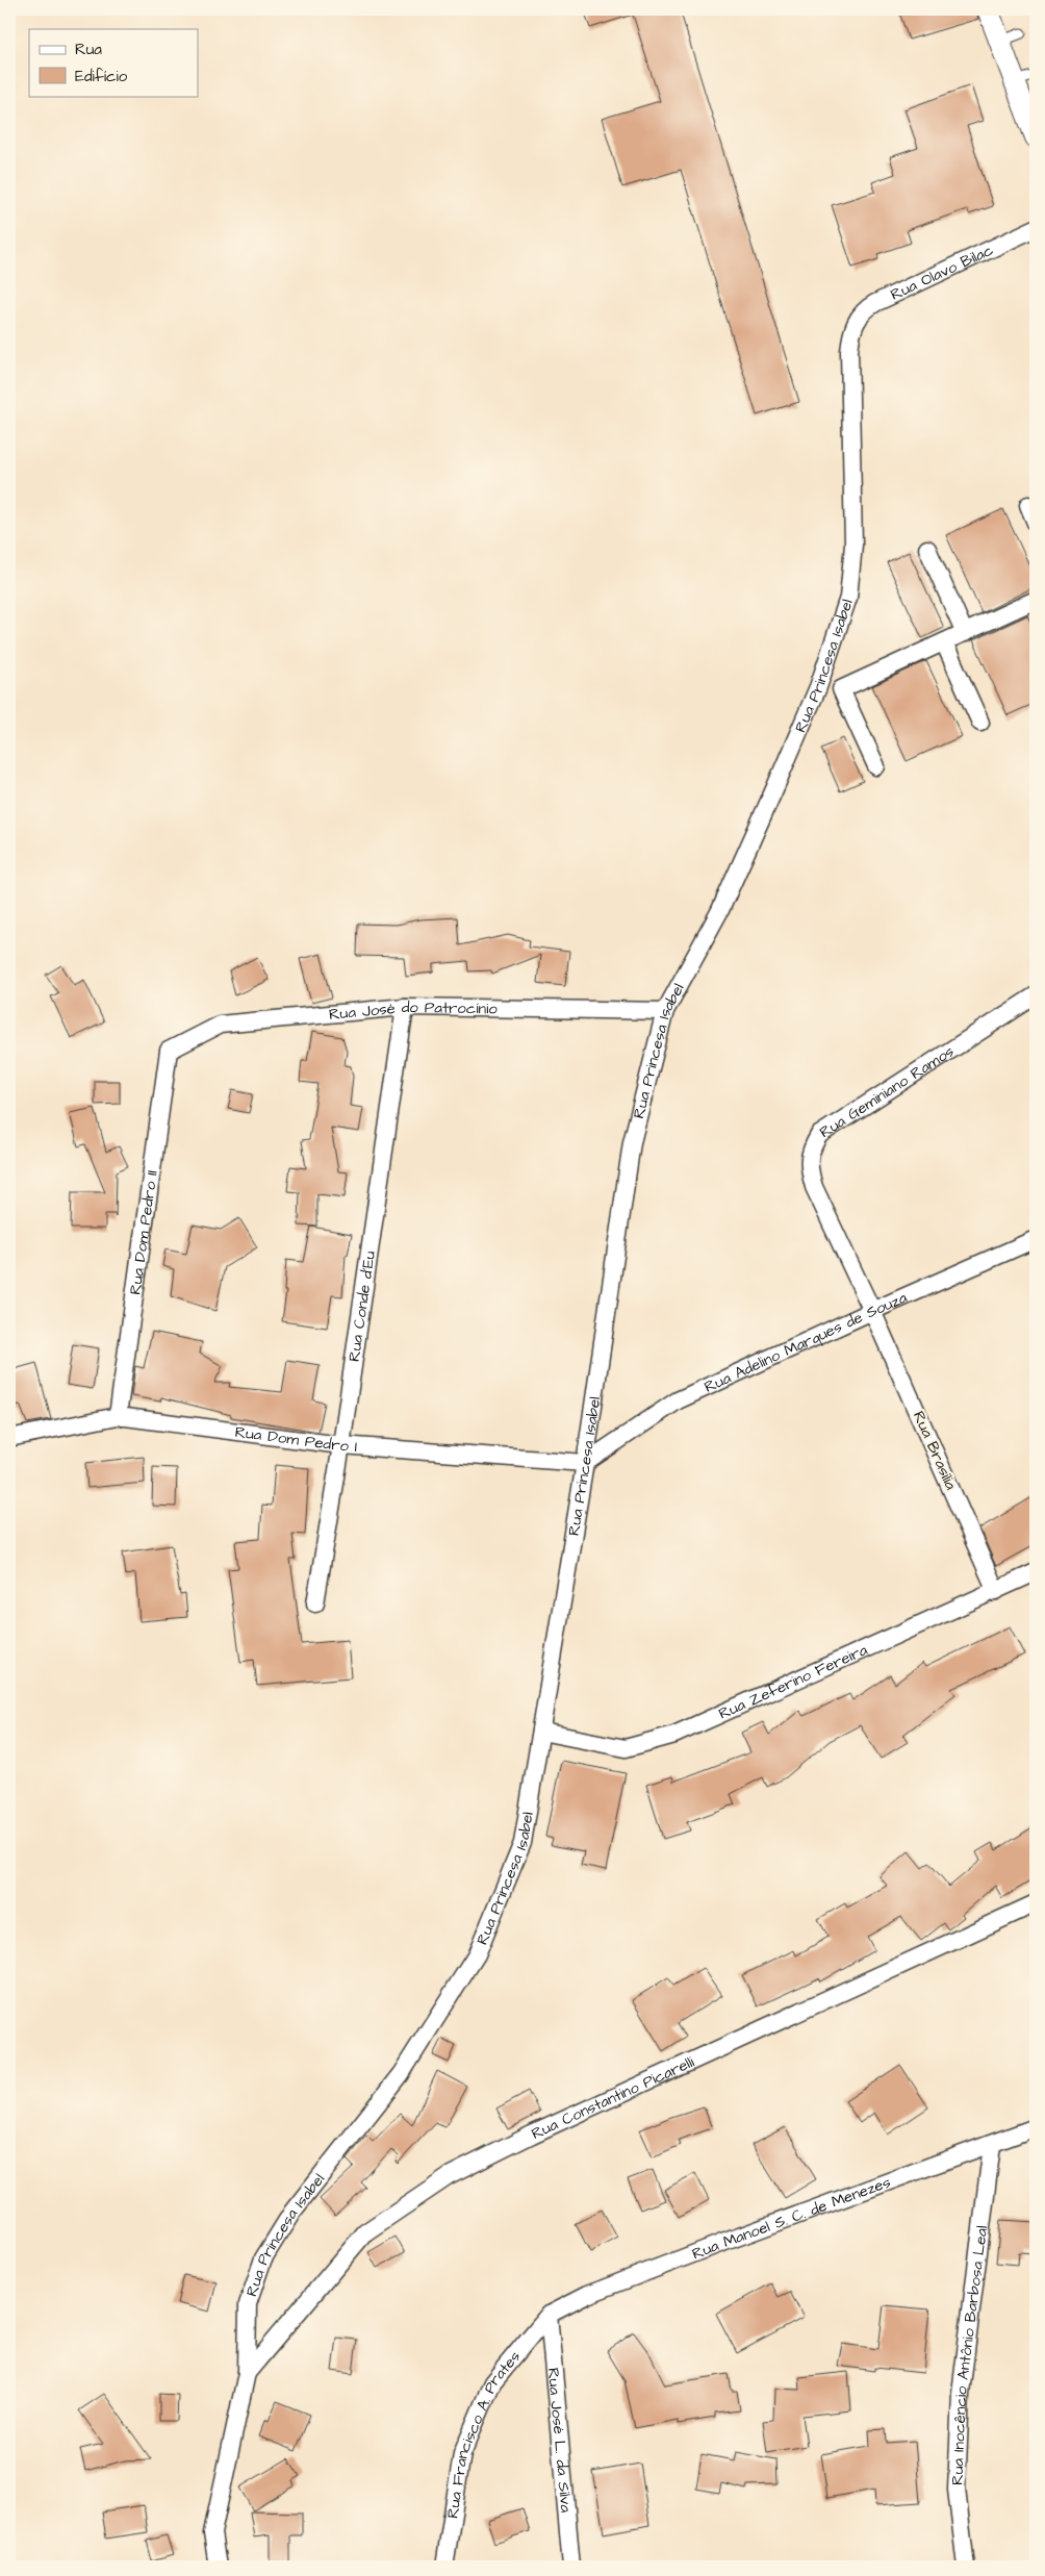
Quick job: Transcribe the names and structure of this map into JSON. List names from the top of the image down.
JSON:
{
  "streets": {
    "street": [
      "Rua Olavo Bilac",
      "Rua Princesa Isabel",
      "Rua José do Patrocínio",
      "Rua Geminiano Ramos",
      "Rua Dom Pedro II",
      "Rua Conde d'Eu",
      "Rua Adelino Marques de Souza",
      "Rua Dom Pedro I",
      "Rua Brasília",
      "Rua Zeferino Fereira",
      "Rua Constantino Picarelli",
      "Rua Manoel S. C. de Menezes",
      "Rua Inocêncio Antônio Barbosa Leal",
      "Rua Francisco A. Prates",
      "Rua José L. da Silva"
    ]
  },
  "crossings": [
    ["Rua Olavo Bilac", "Rua Princesa Isabel"],
    ["Rua Princesa Isabel", "Rua José do Patrocínio"],
    ["Rua Princesa Isabel", "Rua Adelino Marques de Souza"],
    ["Rua Princesa Isabel", "Rua Dom Pedro I"],
    ["Rua Princesa Isabel", "Rua Zeferino Fereira"],
    ["Rua Princesa Isabel", "Rua Constantino Picarelli"],
    ["Rua José do Patrocínio", "Rua Dom Pedro II"],
    ["Rua José do Patrocínio", "Rua Conde d'Eu"],
    ["Rua Geminiano Ramos", "Rua Adelino Marques de Souza"],
    ["Rua Geminiano Ramos", "Rua Brasília"],
    ["Rua Dom Pedro II", "Rua Dom Pedro I"],
    ["Rua Conde d'Eu", "Rua Dom Pedro I"],
    ["Rua Adelino Marques de Souza", "Rua Dom Pedro I"],
    ["Rua Adelino Marques de Souza", "Rua Brasília"],
    ["Rua Brasília", "Rua Zeferino Fereira"],
    ["Rua Manoel S. C. de Menezes", "Rua Inocêncio Antônio Barbosa Leal"],
    ["Rua Manoel S. C. de Menezes", "Rua Francisco A. Prates"],
    ["Rua Manoel S. C. de Menezes", "Rua José L. da Silva"],
    ["Rua Francisco A. Prates", "Rua José L. da Silva"]
  ],
  "legend": ["Rua", "Edifício"]
}
